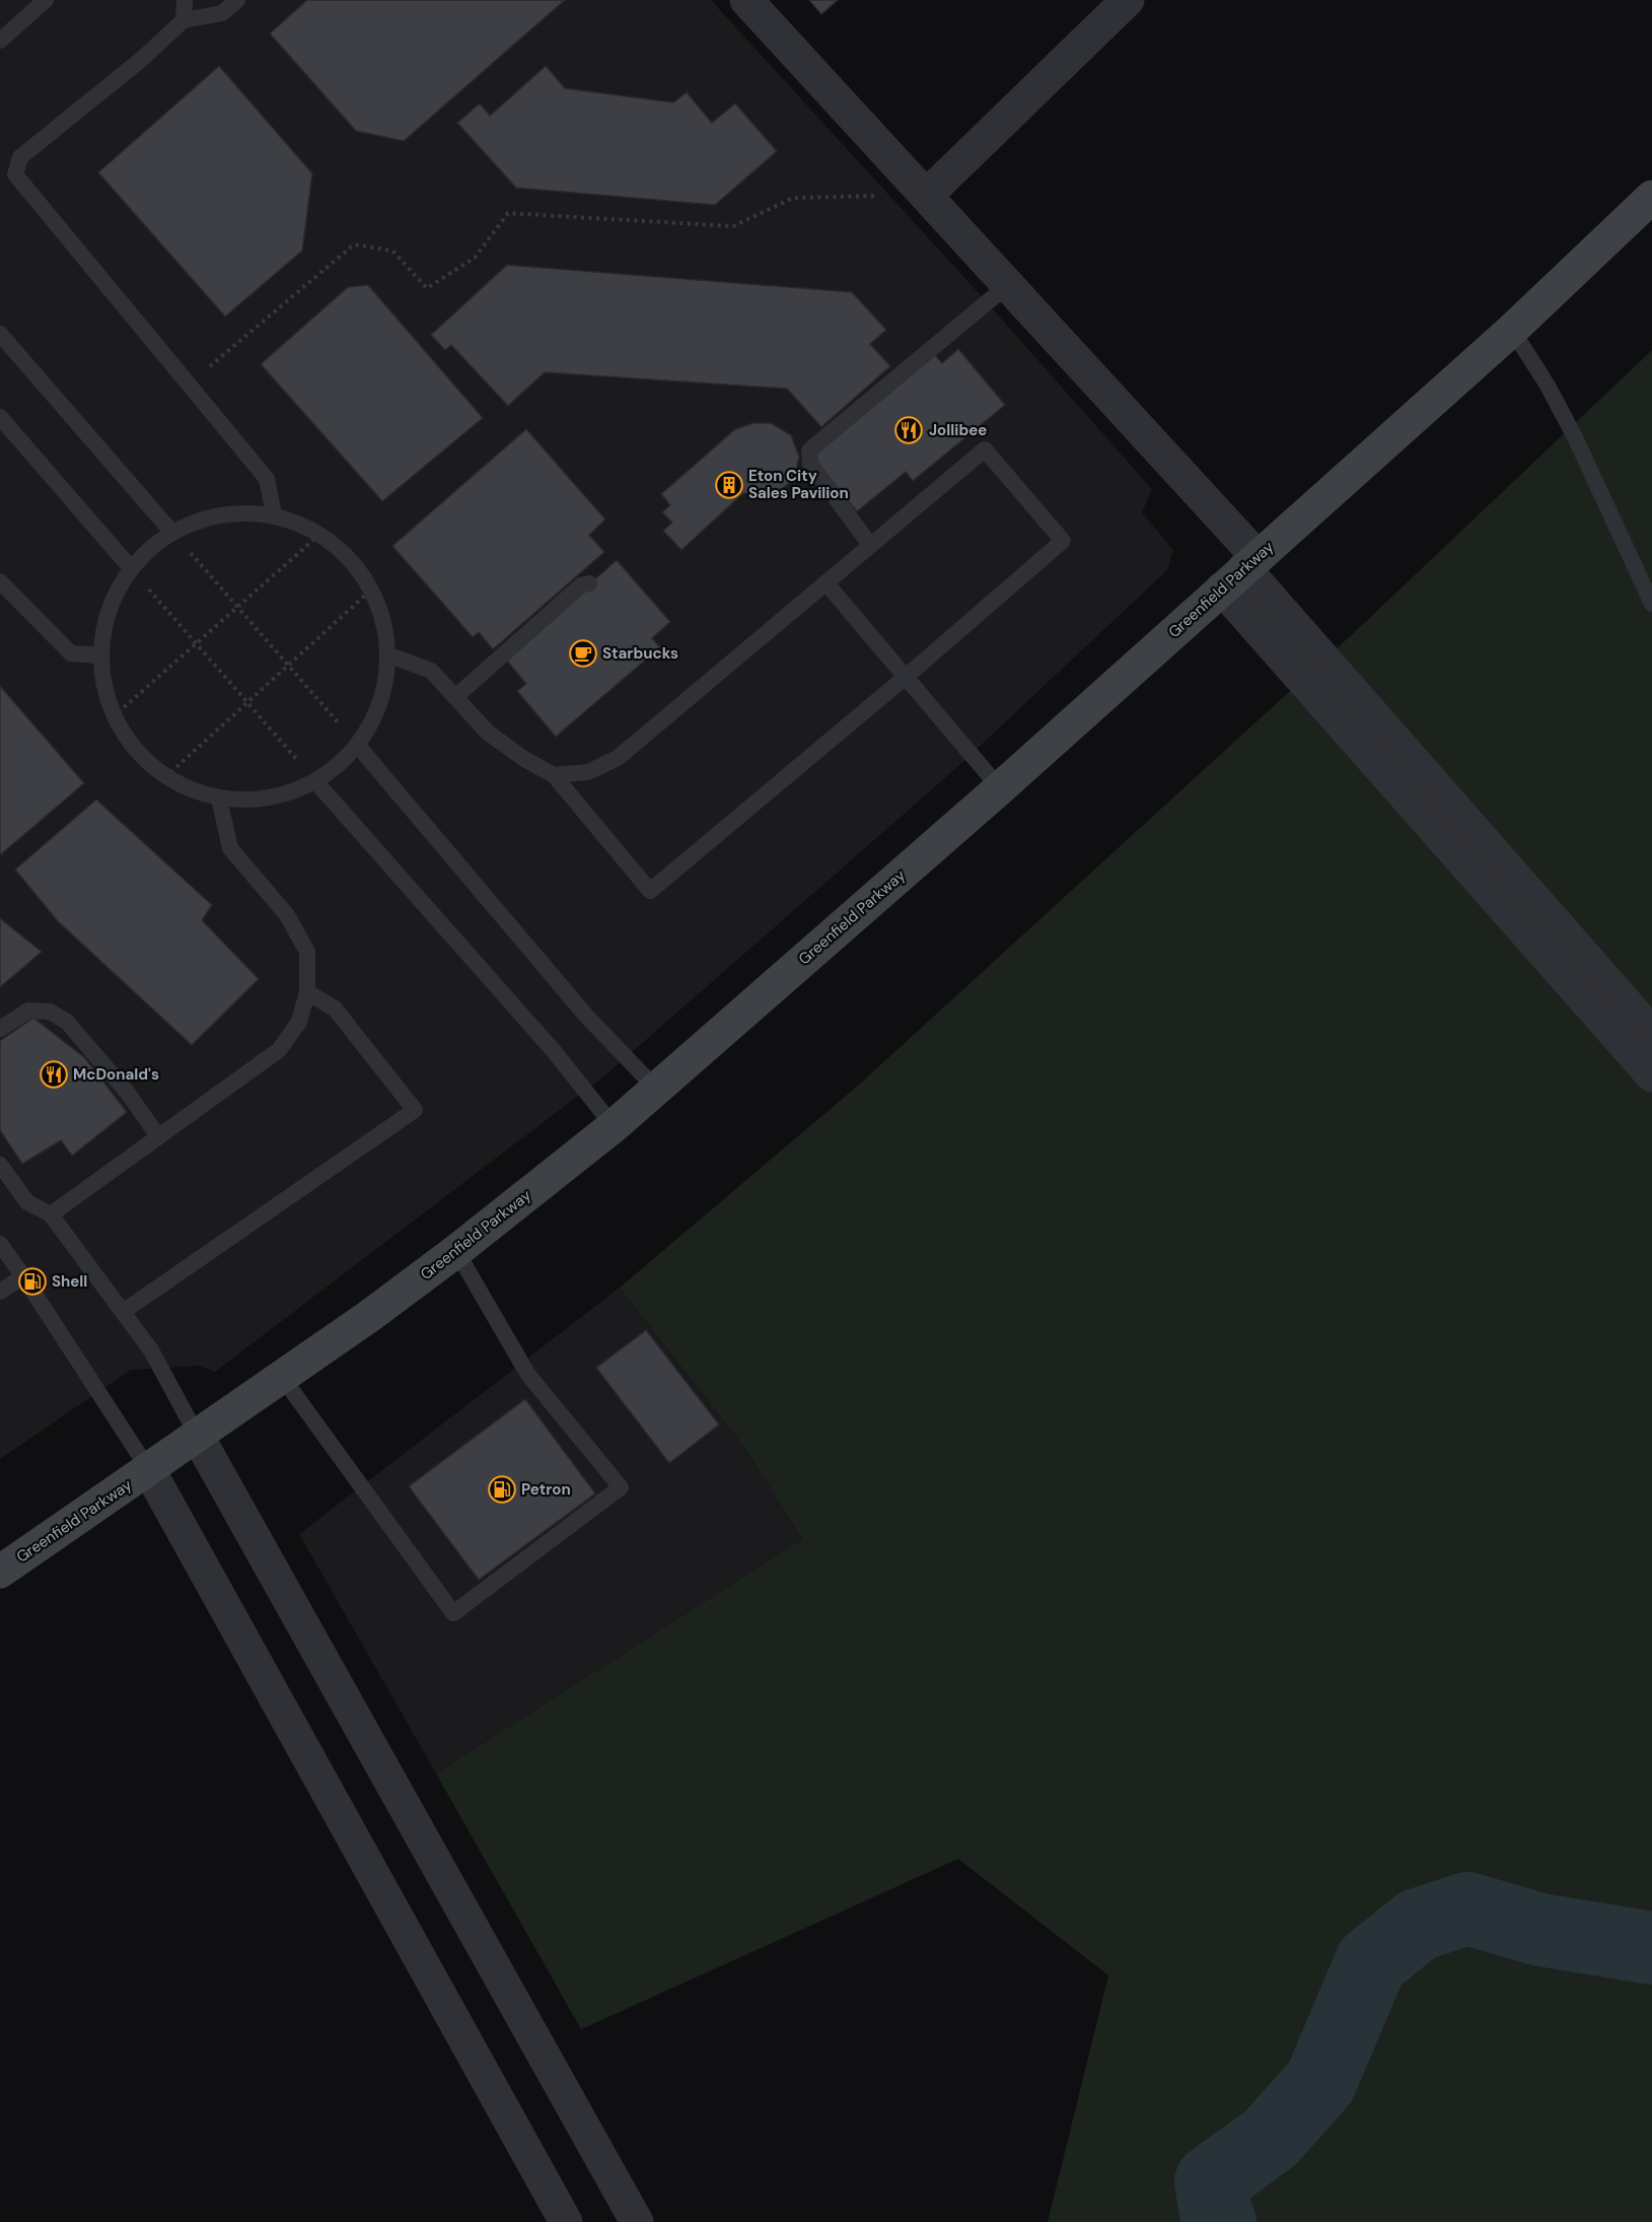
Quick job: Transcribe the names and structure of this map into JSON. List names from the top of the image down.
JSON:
{
  "streets": {
    "main road": ["Greenfield Parkway"]
  },
  "places": {
    "restaurant": ["Jollibee", "McDonald's"],
    "building": ["Eton City Sales Pavilion"],
    "cafe": ["Starbucks"],
    "fuel station": ["Shell", "Petron"]
  }
}
